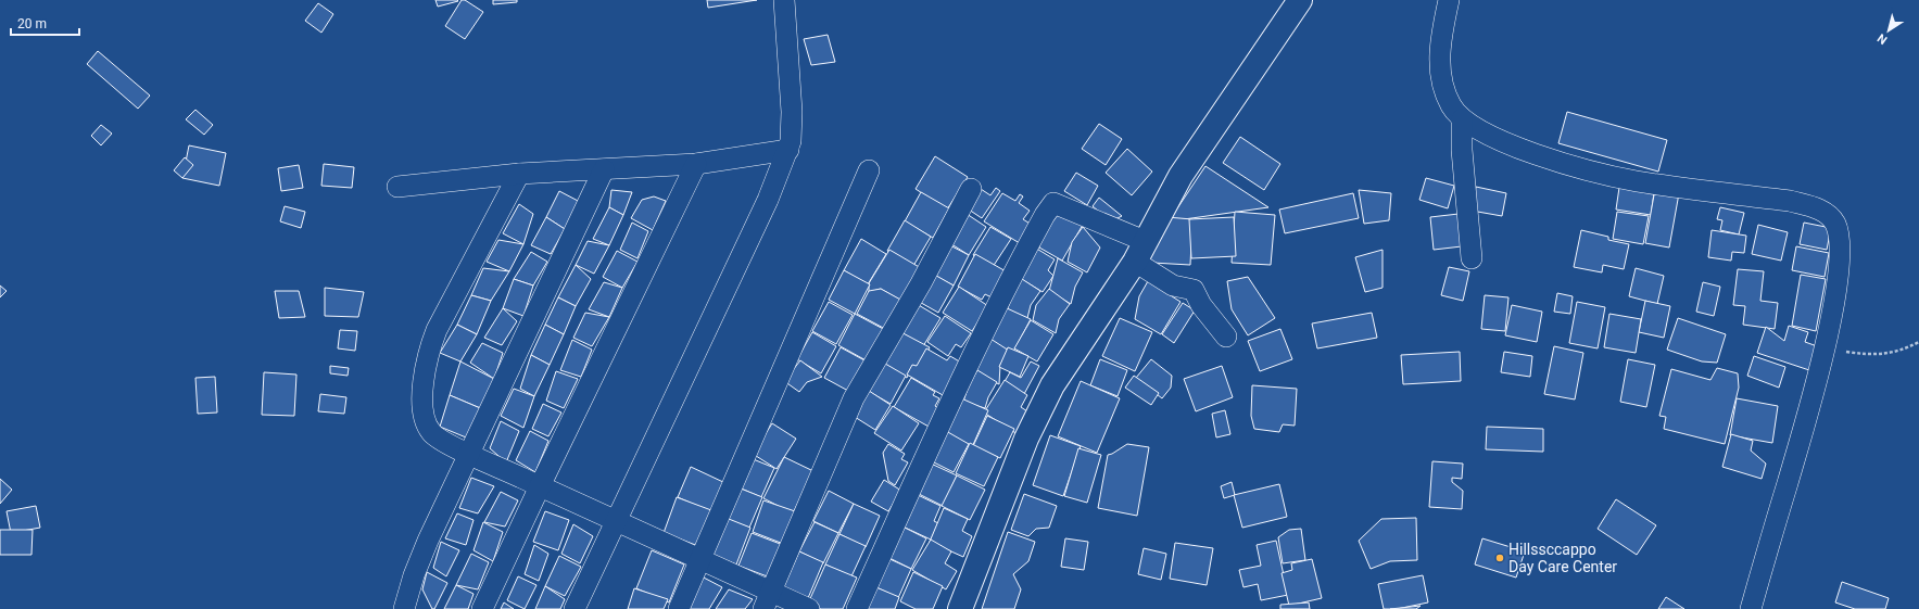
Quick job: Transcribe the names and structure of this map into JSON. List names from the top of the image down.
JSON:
{
  "places": ["Hillssccappo Day Care Center"],
  "scale_bar": "20 m",
  "north": "bottom left"
}
